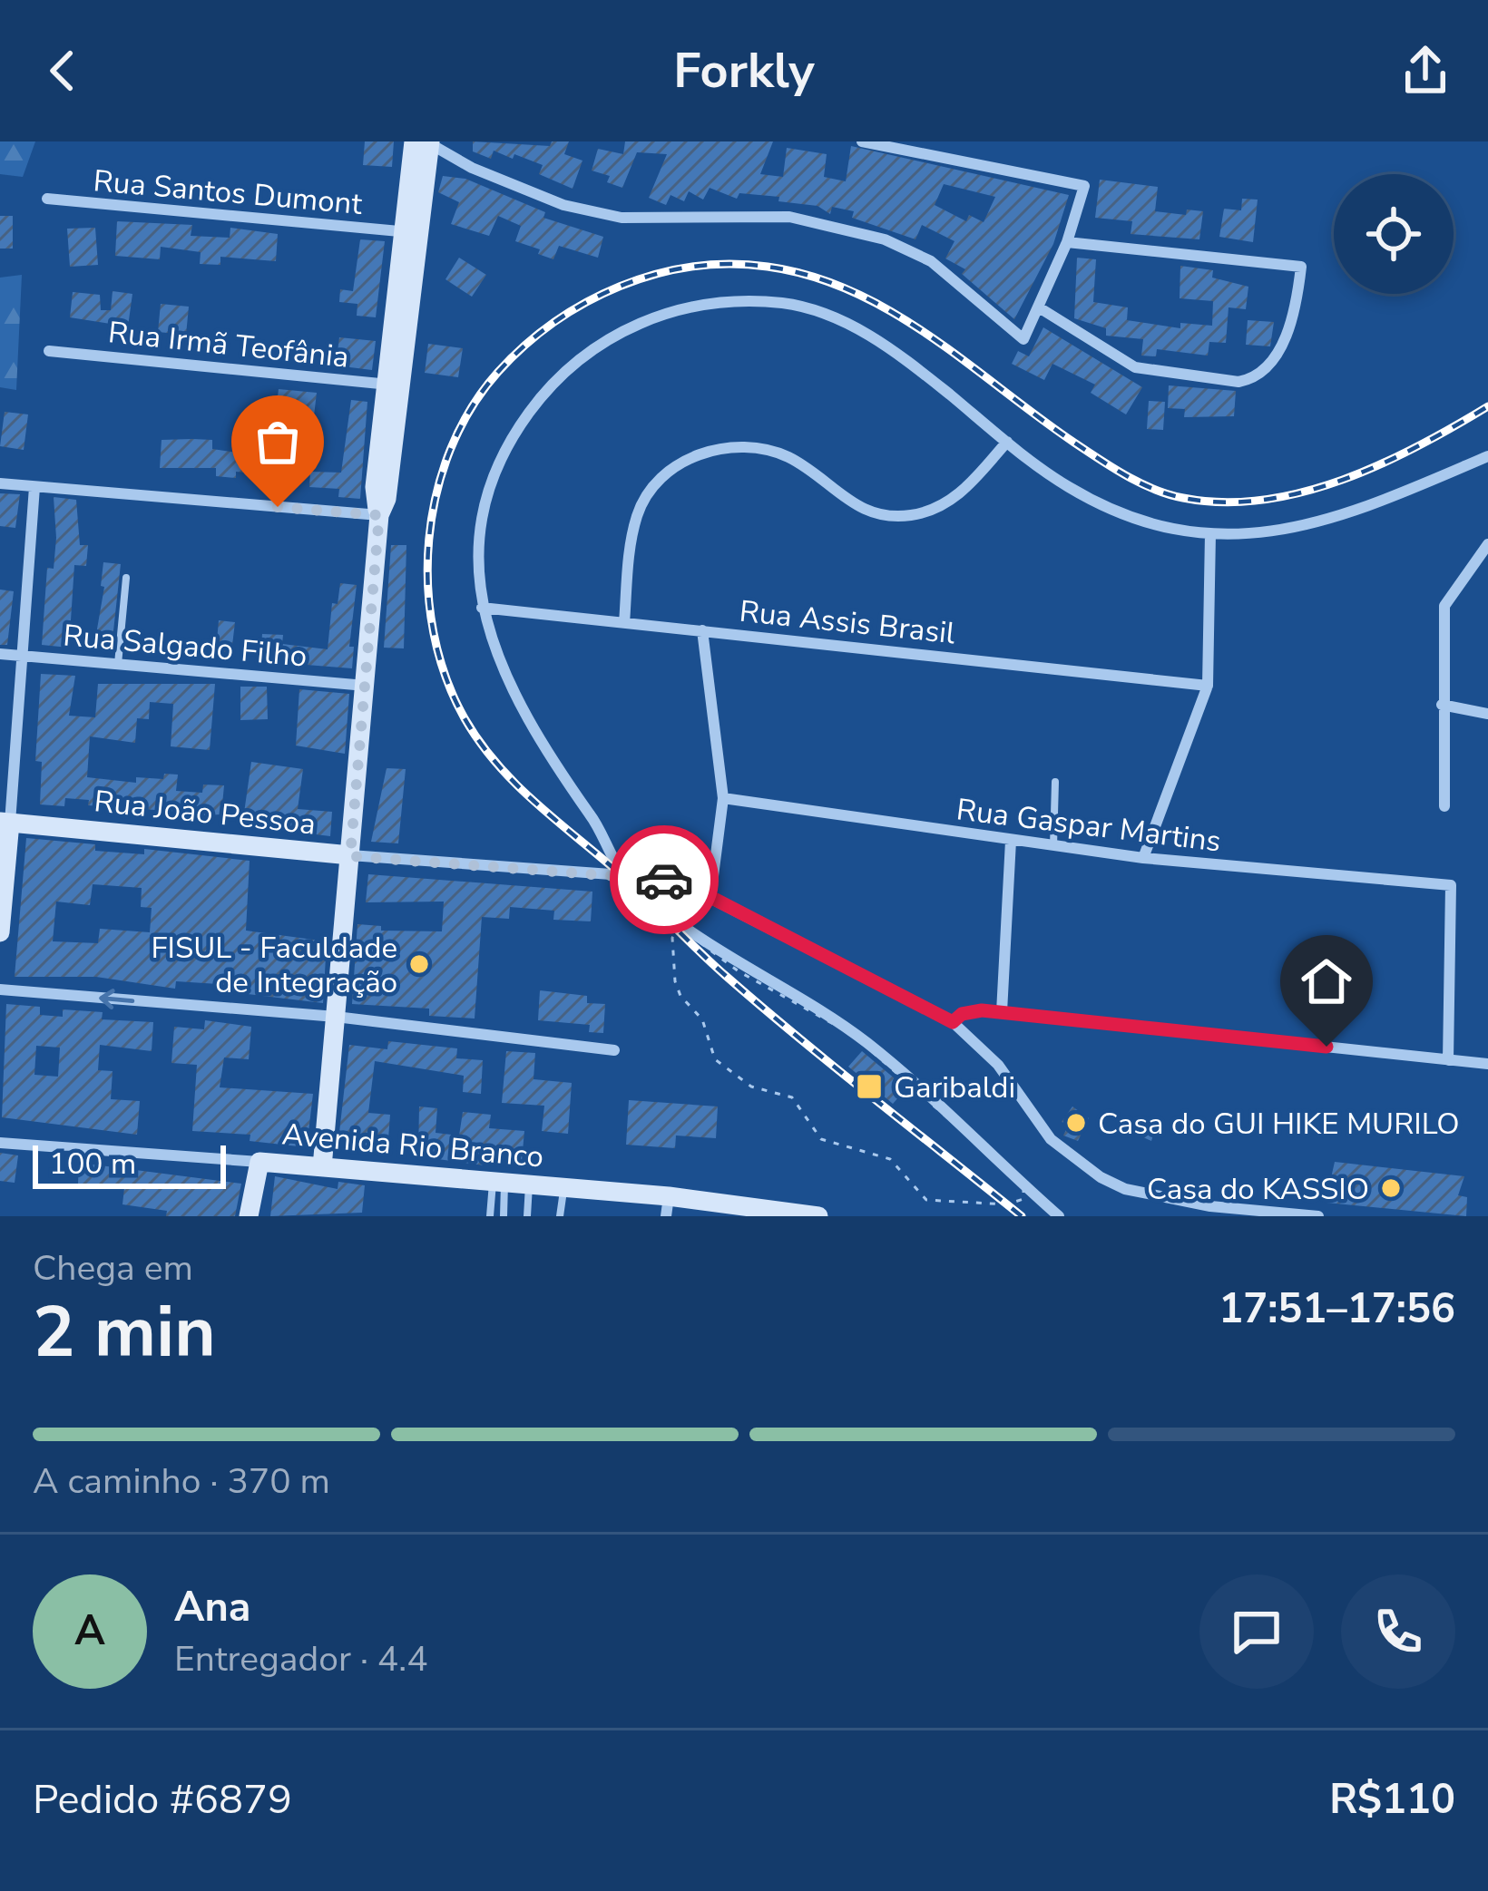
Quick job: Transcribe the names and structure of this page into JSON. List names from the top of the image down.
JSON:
{
  "streets": {
    "street": [
      "Rua Santos Dumont",
      "Rua Irmã Teofânia",
      "Rua Assis Brasil",
      "Rua Salgado Filho",
      "Rua João Pessoa",
      "Rua Gaspar Martins",
      "Avenida Rio Branco"
    ]
  },
  "places": {
    "other": ["FISUL - Faculdade de Integração", "Casa do GUI HIKE MURILO", "Casa do KASSIO"],
    "transit": ["Garibaldi"]
  },
  "scale_bar": "100 m",
  "page": {
    "header": "Forkly",
    "scale": "100 m",
    "heading": ["2 min", "Chega em", "17:51–17:56"],
    "panel": [
      "Ana",
      "Entregador · 4.4",
      "Pedido #6879",
      "R$110"
    ],
    "bar": "A caminho · 370 m",
    "round": "A"
  }
}
